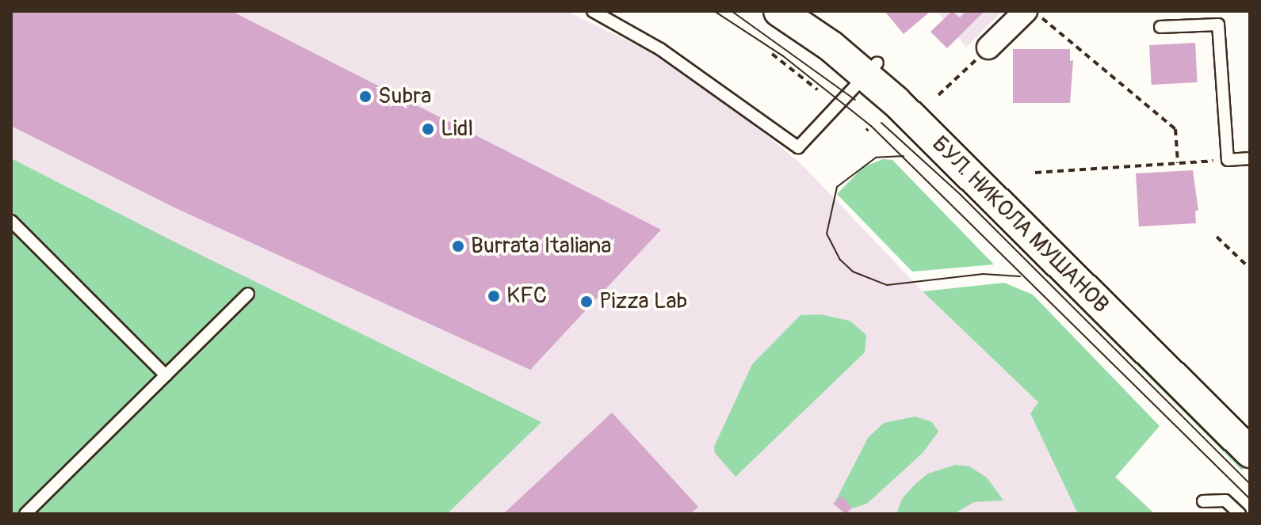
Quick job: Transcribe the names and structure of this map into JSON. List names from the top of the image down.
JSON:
{
  "streets": {
    "main road": ["БУЛ. НИКОЛА МУШАНОВ"]
  },
  "places": [
    "Subra",
    "Lidl",
    "Burrata Italiana",
    "KFC",
    "Pizza Lab"
  ]
}
